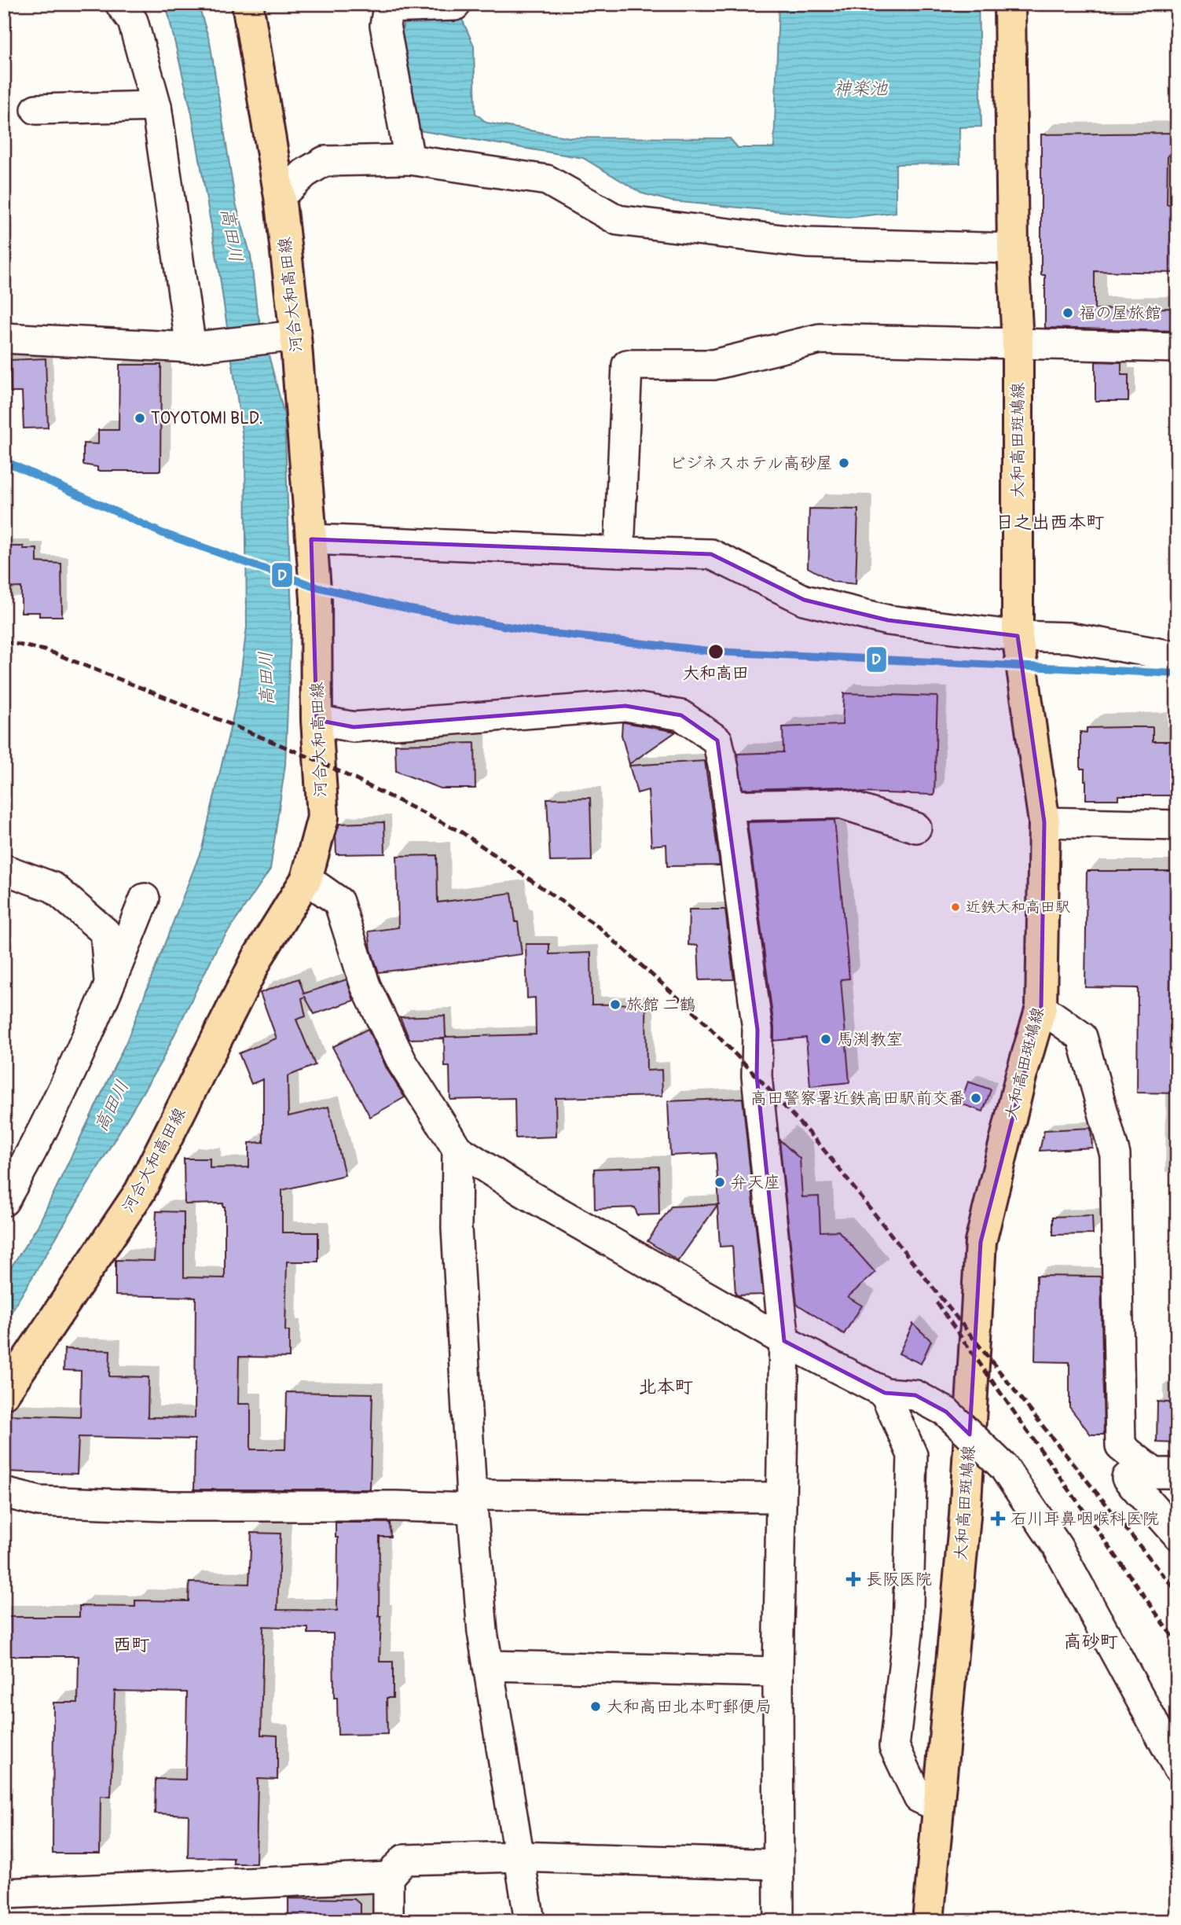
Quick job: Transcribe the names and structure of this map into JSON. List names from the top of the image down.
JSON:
{
  "streets": {
    "main road": ["河合大和高田線", "大和高田斑鳩線"]
  },
  "districts": [
    "日之出西本町",
    "北本町",
    "高砂町",
    "西町"
  ],
  "water": ["神楽池", "高田川"],
  "places": {
    "other": [
      "福の屋旅館",
      "TOYOTOMI BLD.",
      "ビジネスホテル高砂屋",
      "大和高田",
      "近鉄大和高田駅",
      "旅館 二鶴",
      "馬渕教室",
      "高田警察署近鉄高田駅前交番",
      "弁天座",
      "大和高田北本町郵便局"
    ],
    "health": ["石川耳鼻咽喉科医院", "長阪医院"]
  },
  "lines": ["transit line D"]
}
